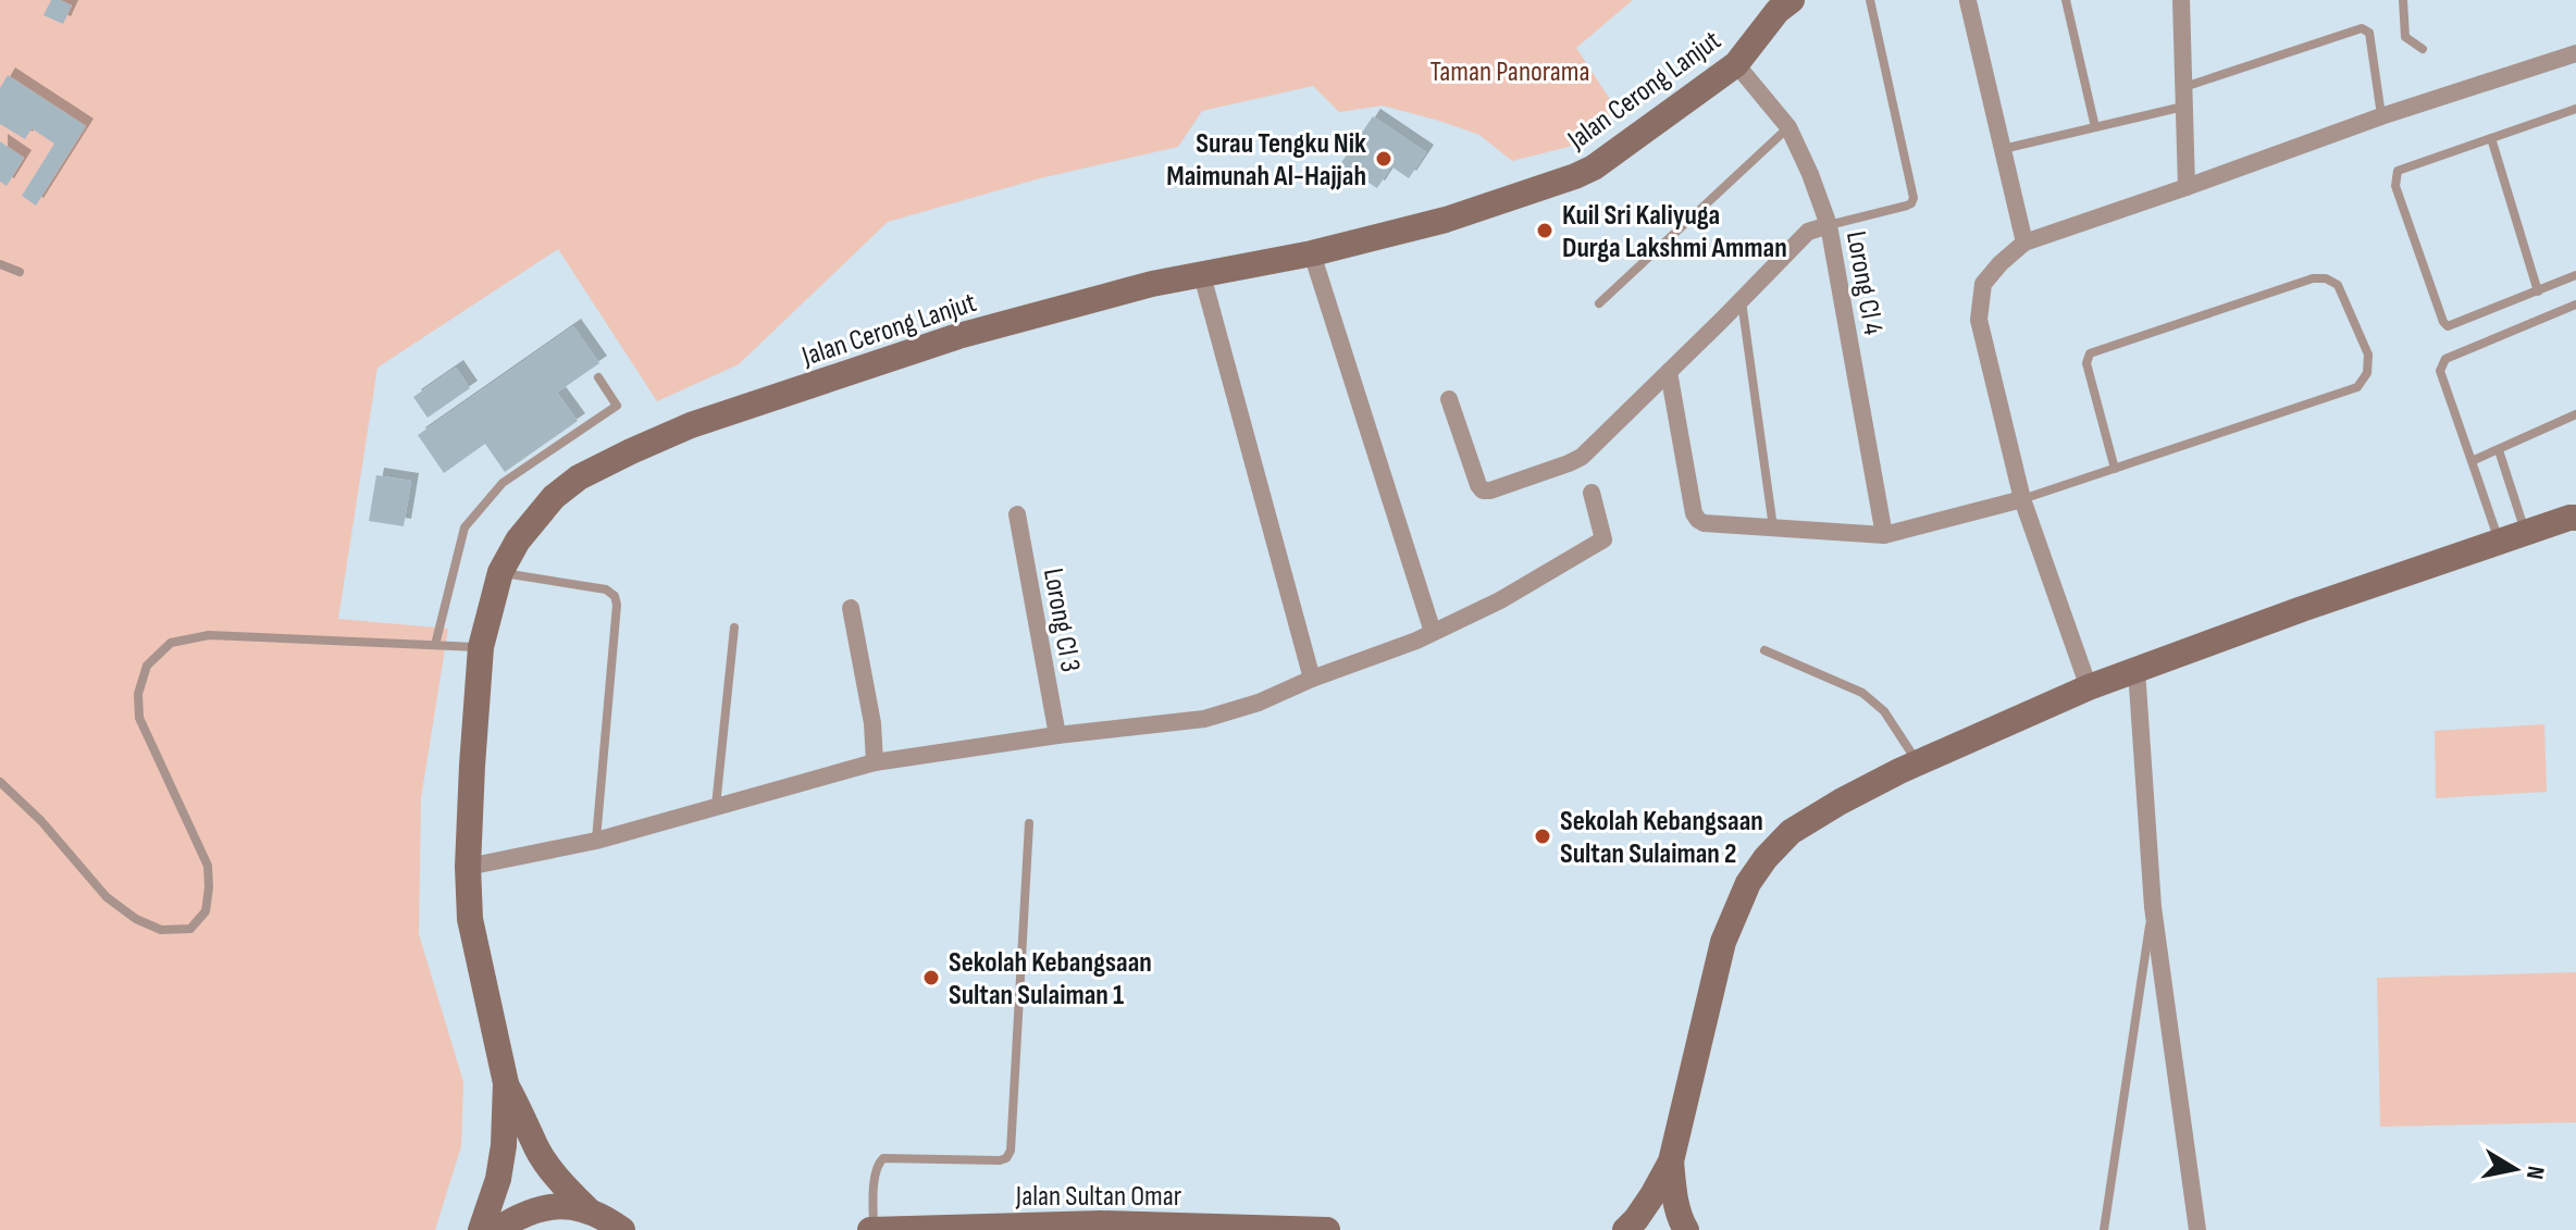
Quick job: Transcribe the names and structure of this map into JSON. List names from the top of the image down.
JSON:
{
  "streets": {
    "street": [
      "Jalan Cerong Lanjut",
      "Lorong Cl 4",
      "Lorong Cl 3",
      "Jalan Sultan Omar"
    ]
  },
  "crossings": [
    ["Jalan Cerong Lanjut", "Lorong Cl 4"]
  ],
  "parks": ["Taman Panorama"],
  "places": [
    "Surau Tengku Nik Maimunah Al-Hajjah",
    "Kuil Sri Kaliyuga Durga Lakshmi Amman",
    "Sekolah Kebangsaan Sultan Sulaiman 2",
    "Sekolah Kebangsaan Sultan Sulaiman 1"
  ],
  "north": "right"
}
